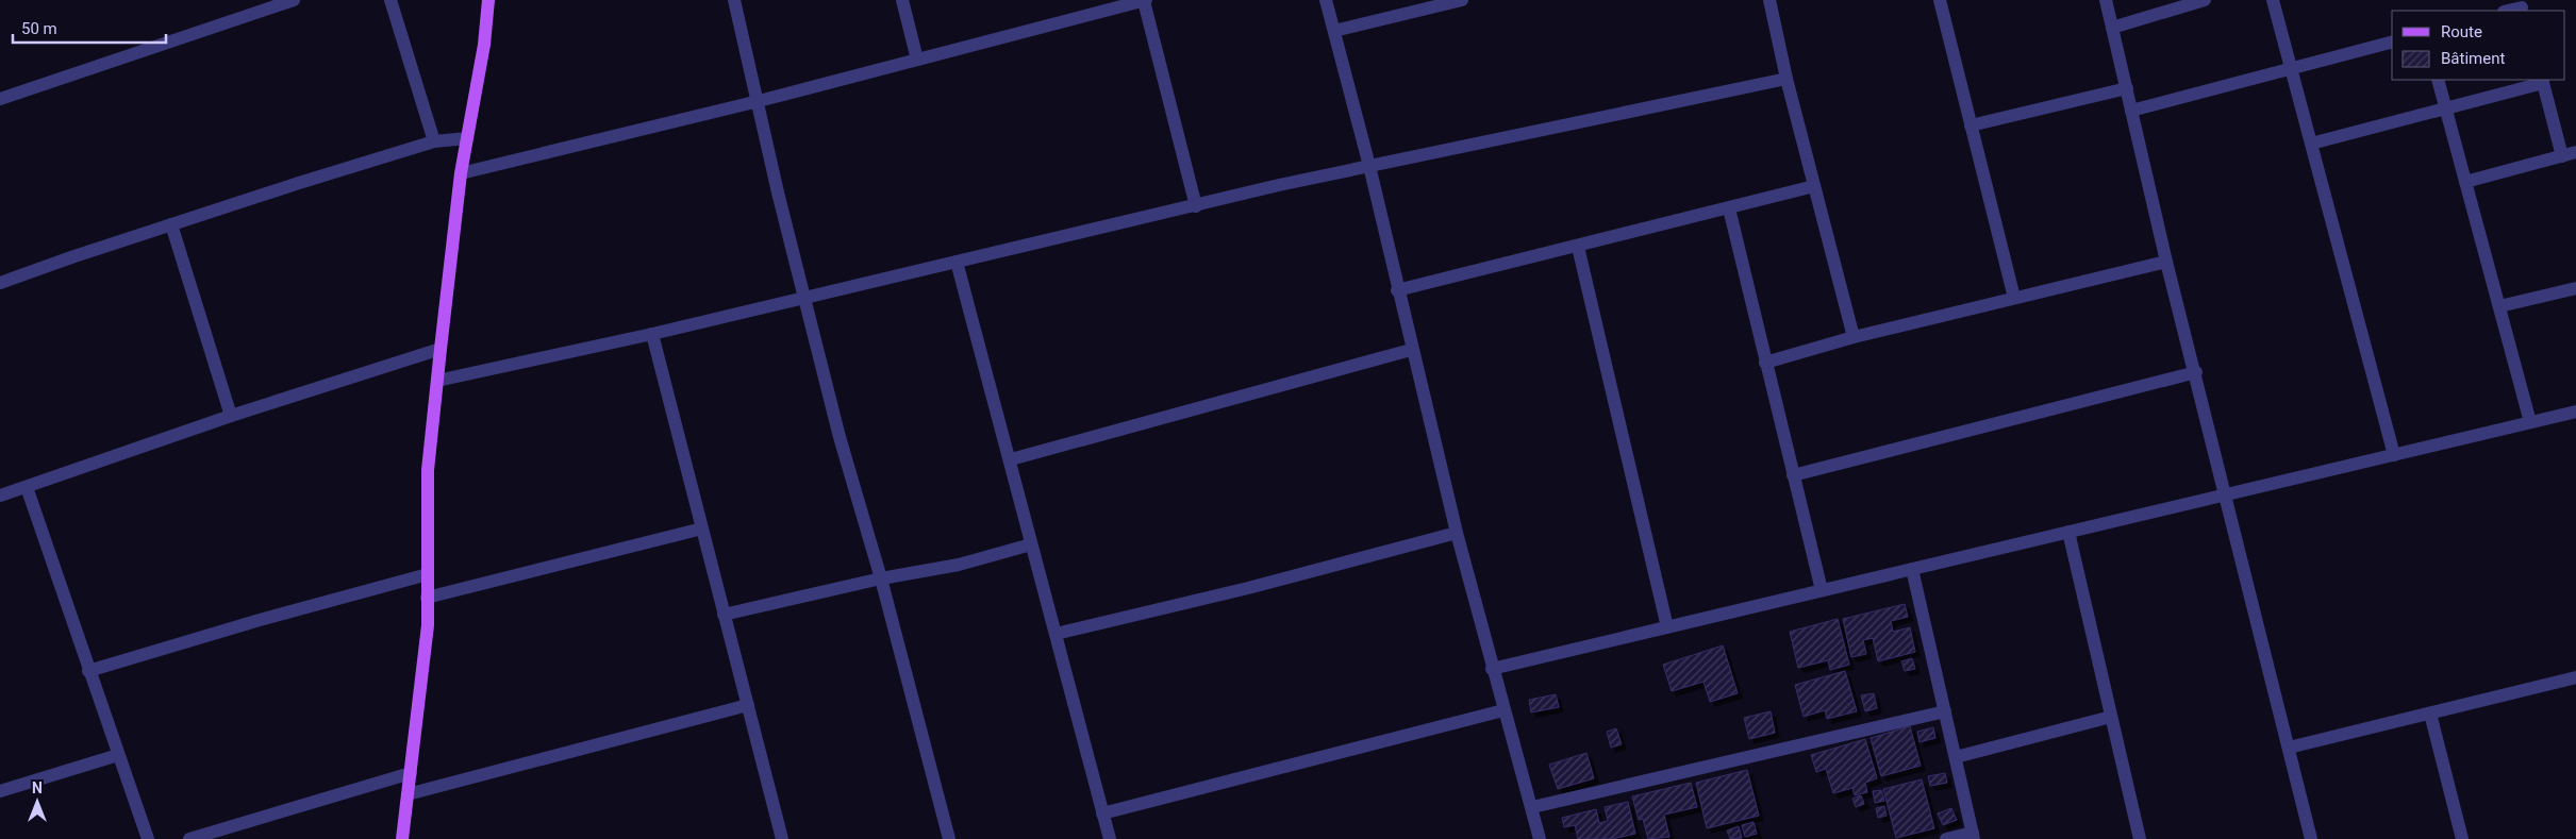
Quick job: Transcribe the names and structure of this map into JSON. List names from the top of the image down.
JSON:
{
  "legend": ["Route", "Bâtiment"],
  "scale_bar": "50 m",
  "north": "top"
}
